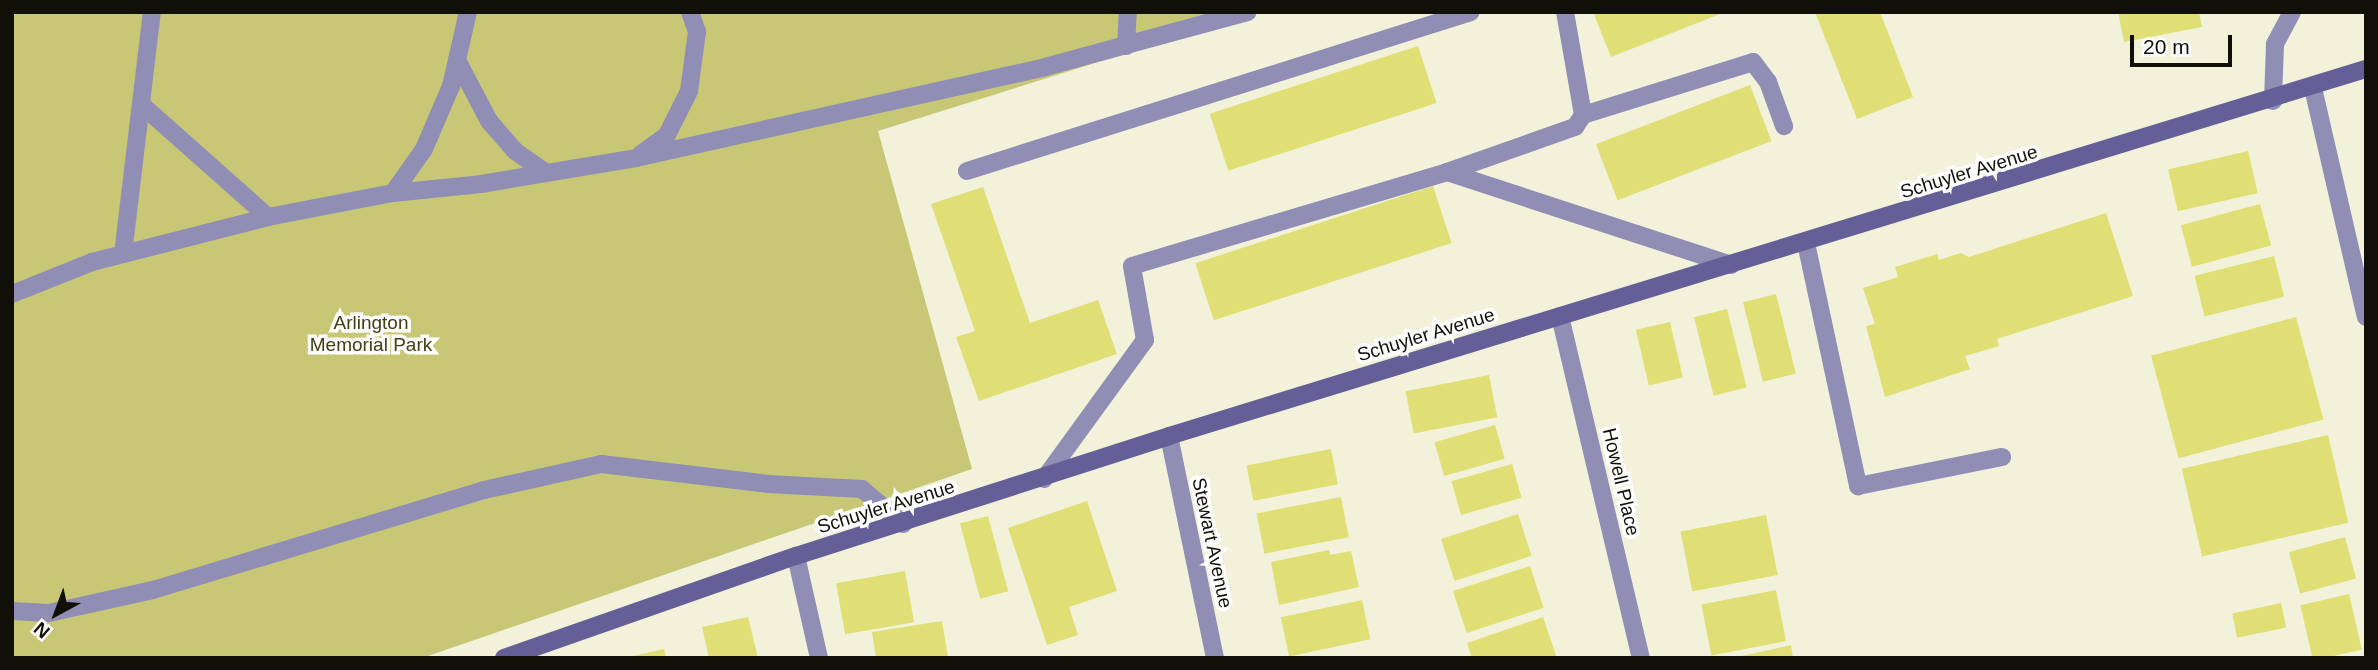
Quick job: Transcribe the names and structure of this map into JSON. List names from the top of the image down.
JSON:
{
  "streets": {
    "main road": ["Schuyler Avenue"],
    "street": ["Howell Place", "Stewart Avenue"]
  },
  "crossings": [
    ["Schuyler Avenue", "Howell Place"],
    ["Schuyler Avenue", "Stewart Avenue"]
  ],
  "parks": ["Arlington Memorial Park"],
  "scale_bar": "20 m",
  "north": "bottom left"
}
